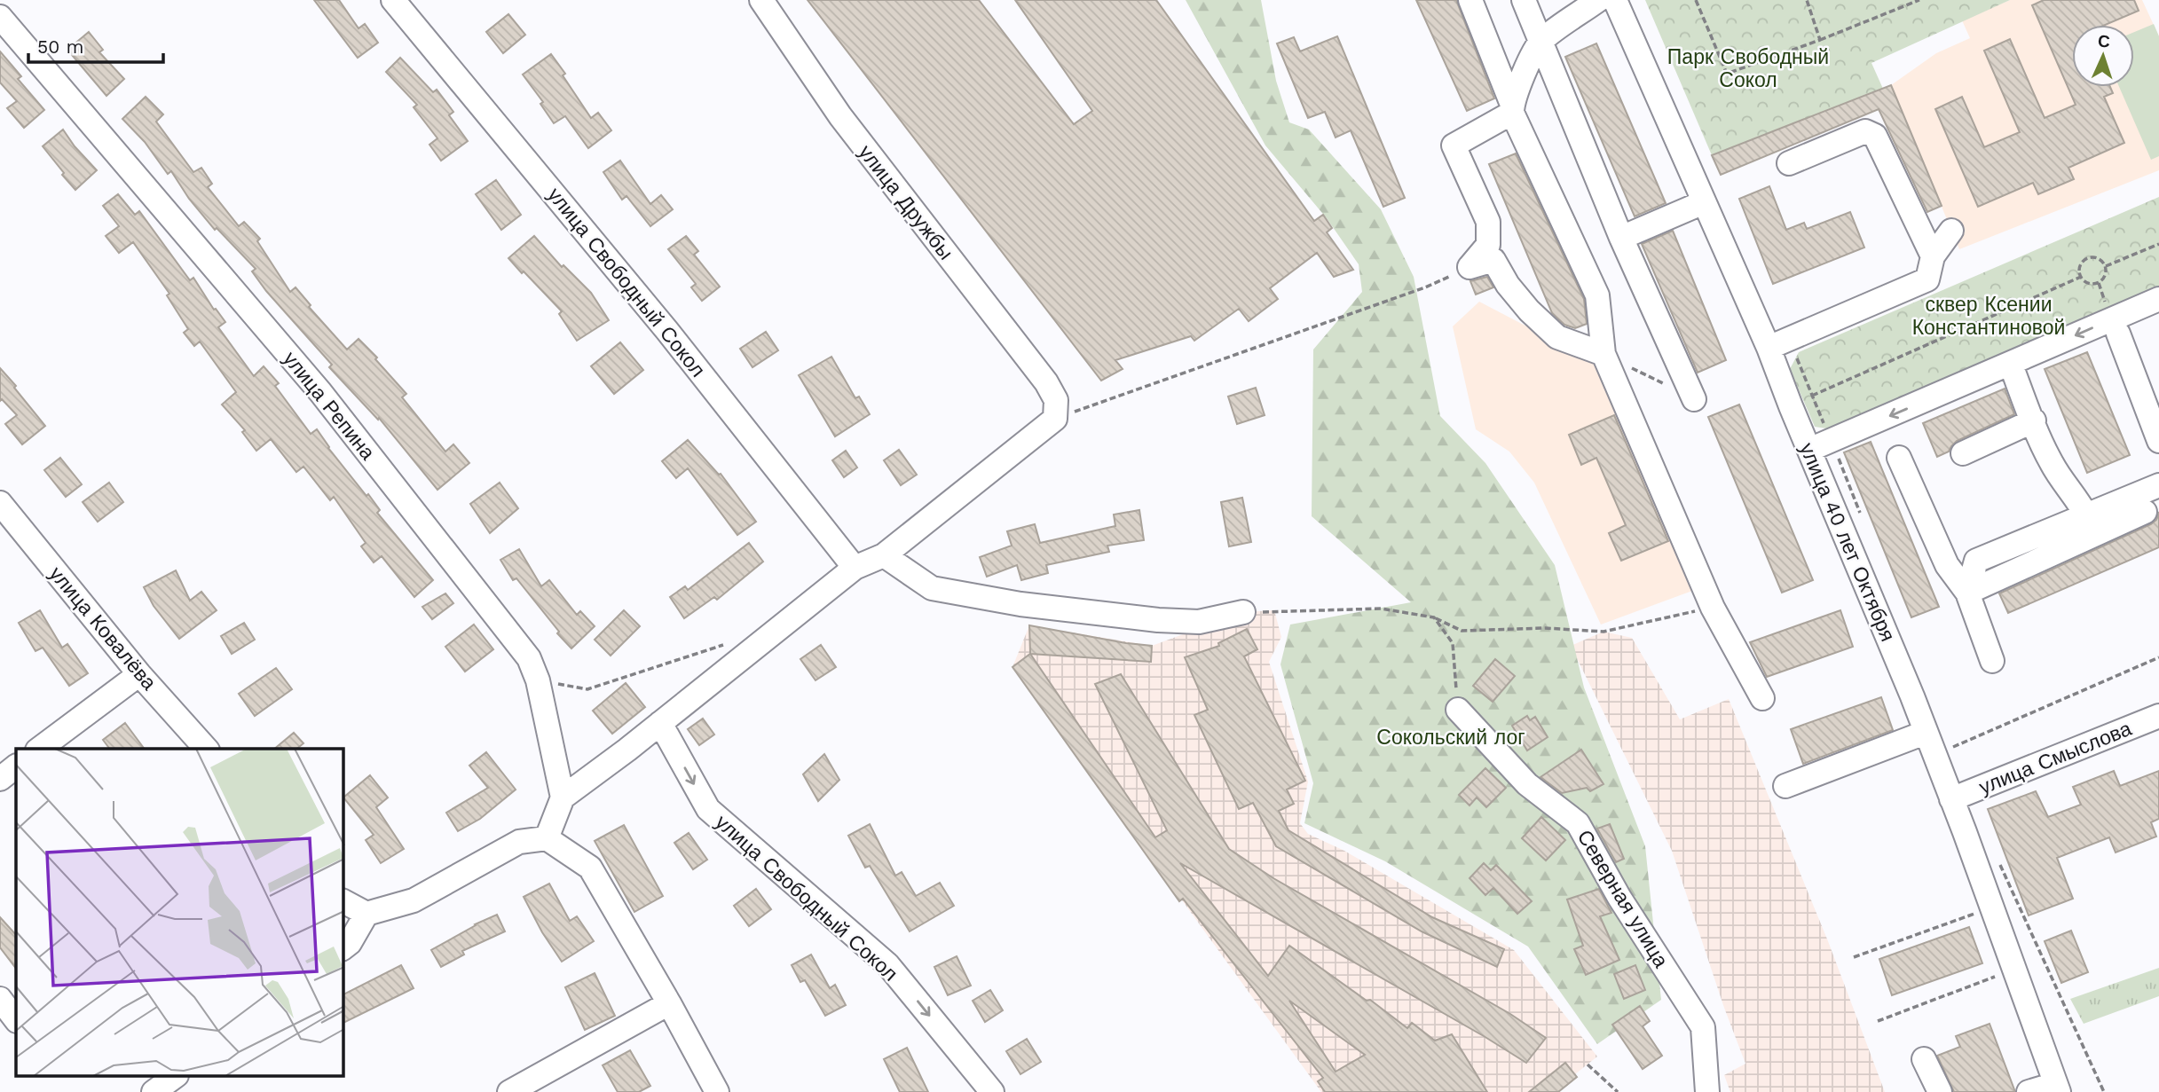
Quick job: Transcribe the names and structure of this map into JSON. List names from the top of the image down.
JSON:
{
  "streets": {
    "street": [
      "улица Дружбы",
      "улица Свободный Сокол",
      "улица Репина",
      "улица 40 лет Октября",
      "улица Ковалёва",
      "улица Смыслова",
      "Северная улица"
    ]
  },
  "crossings": [
    ["улица 40 лет Октября", "улица Смыслова"]
  ],
  "parks": ["Парк Свободный Сокол", "сквер Ксении Константиновой", "Сокольский лог"],
  "scale_bar": "50 m",
  "north": "top"
}
